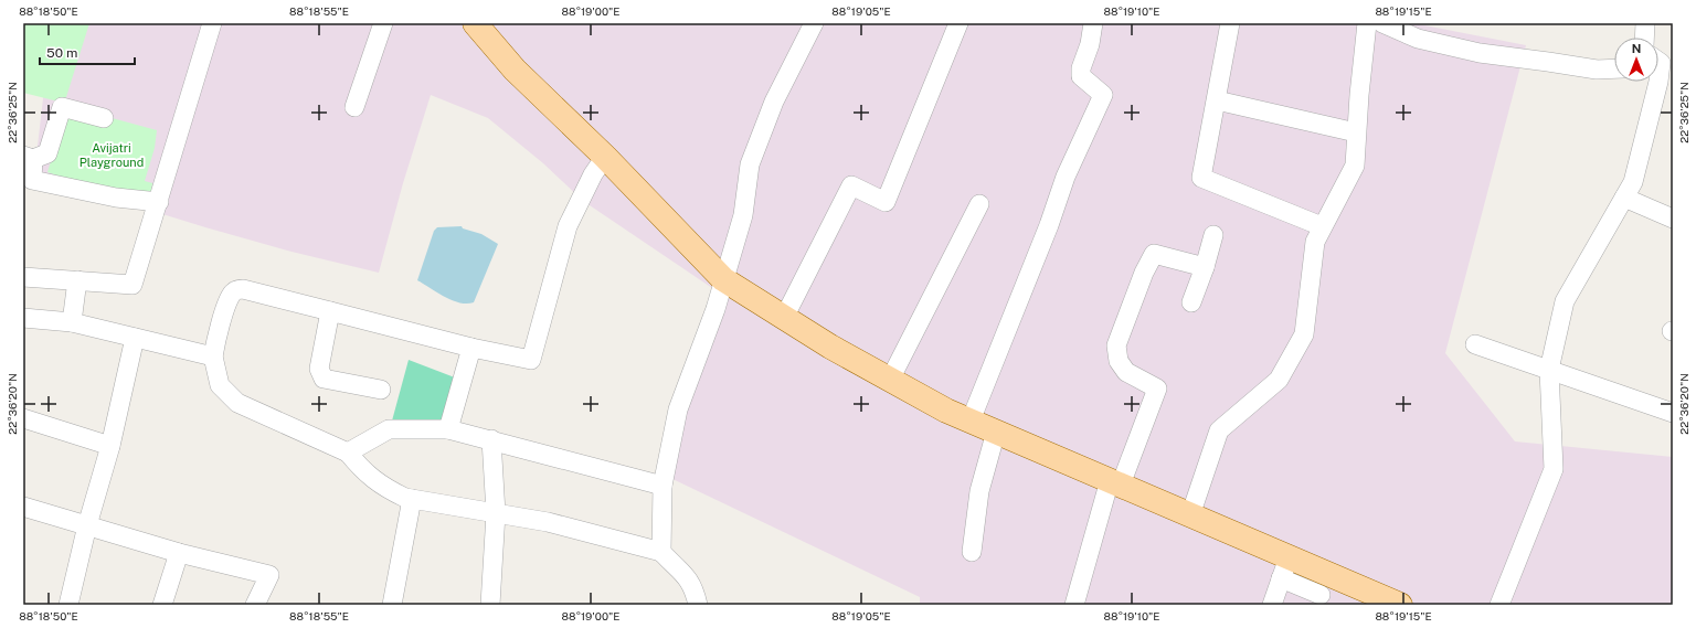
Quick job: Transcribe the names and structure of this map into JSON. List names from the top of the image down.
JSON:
{
  "parks": ["Avijatri Playground"],
  "scale_bar": "50 m",
  "north": "top",
  "coordinates": [
    "88°18'50\"E",
    "88°18'55\"E",
    "88°19'00\"E",
    "88°19'05\"E",
    "88°19'10\"E",
    "88°19'15\"E",
    "22°36'25\"N",
    "22°36'20\"N"
  ]
}
